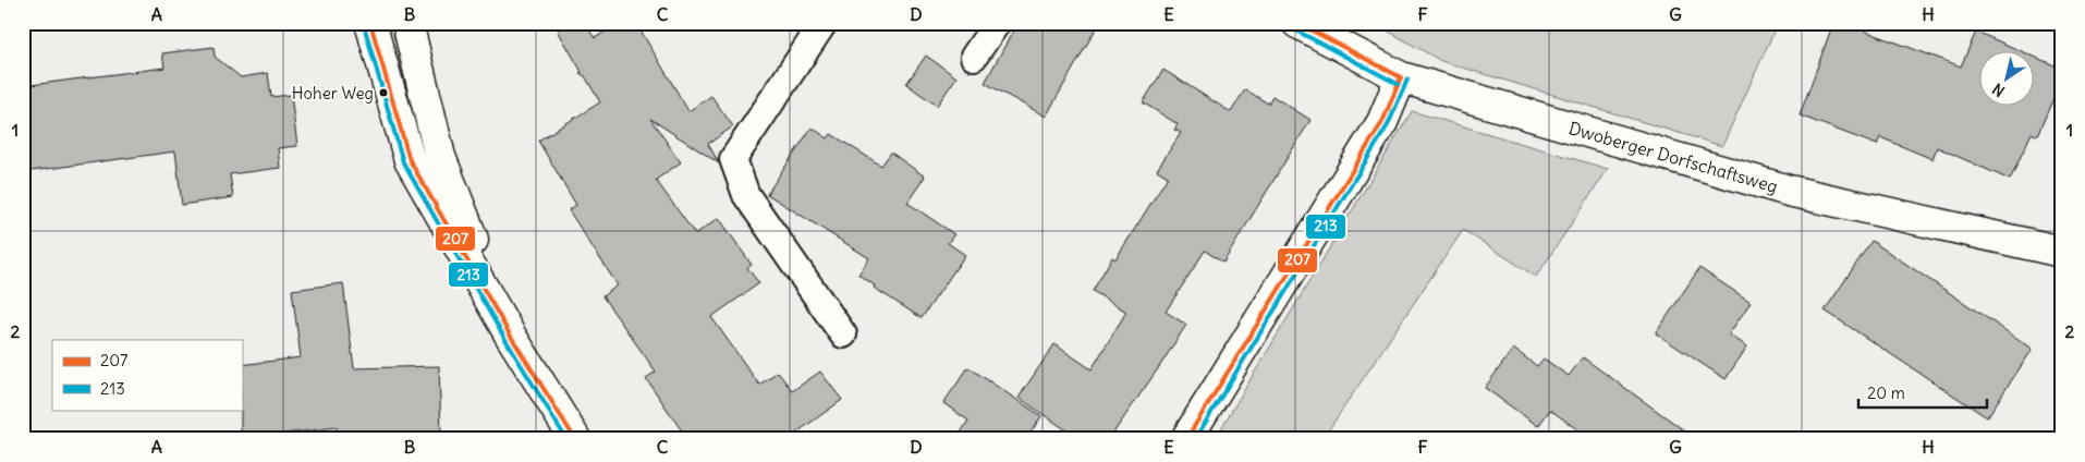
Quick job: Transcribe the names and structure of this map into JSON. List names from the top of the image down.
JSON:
{
  "streets": {
    "street": ["Dwoberger Dorfschaftsweg"]
  },
  "places": ["Hoher Weg"],
  "lines": ["transit line 207", "transit line 213"],
  "legend": ["207", "213"],
  "scale_bar": "20 m",
  "north": "bottom left",
  "grid": {
    "columns": [
      "A",
      "B",
      "C",
      "D",
      "E",
      "F",
      "G",
      "H"
    ],
    "rows": ["1", "2"]
  }
}
